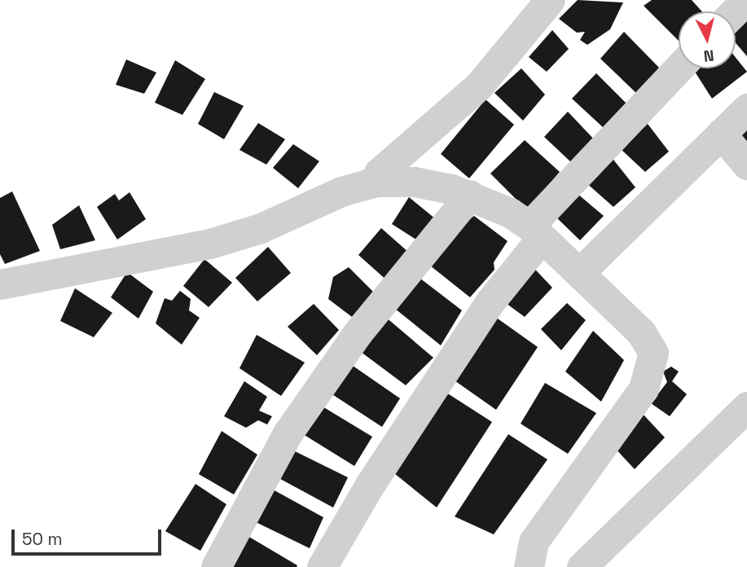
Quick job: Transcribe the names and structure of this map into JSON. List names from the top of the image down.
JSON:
{
  "scale_bar": "50 m",
  "north": "bottom"
}
